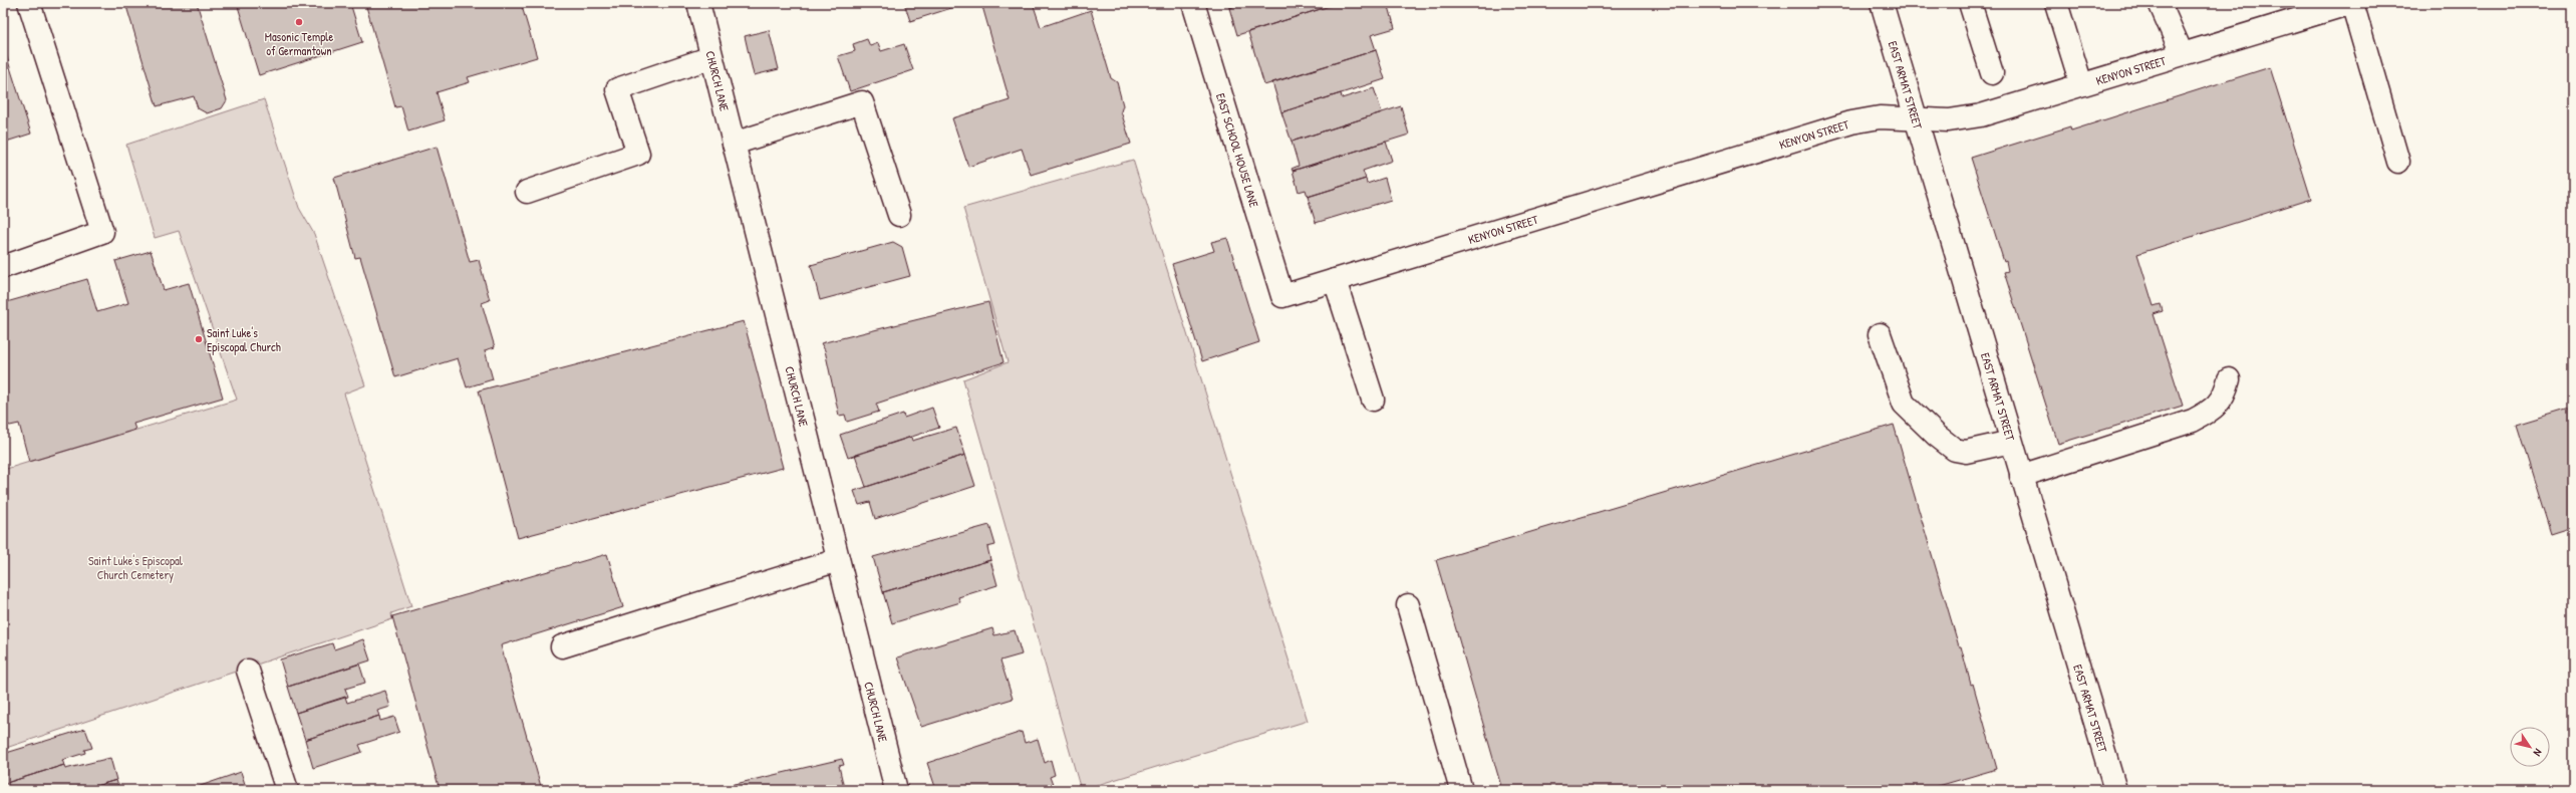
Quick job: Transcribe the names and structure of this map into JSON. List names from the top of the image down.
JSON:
{
  "streets": {
    "street": [
      "KENYON STREET",
      "CHURCH LANE",
      "EAST ARMAT STREET",
      "EAST SCHOOL HOUSE LANE"
    ]
  },
  "crossings": [
    ["KENYON STREET", "EAST ARMAT STREET"],
    ["KENYON STREET", "EAST SCHOOL HOUSE LANE"]
  ],
  "parks": ["Saint Luke's Episcopal Church Cemetery"],
  "places": ["Masonic Temple of Germantown", "Saint Luke's Episcopal Church"],
  "north": "bottom right"
}
